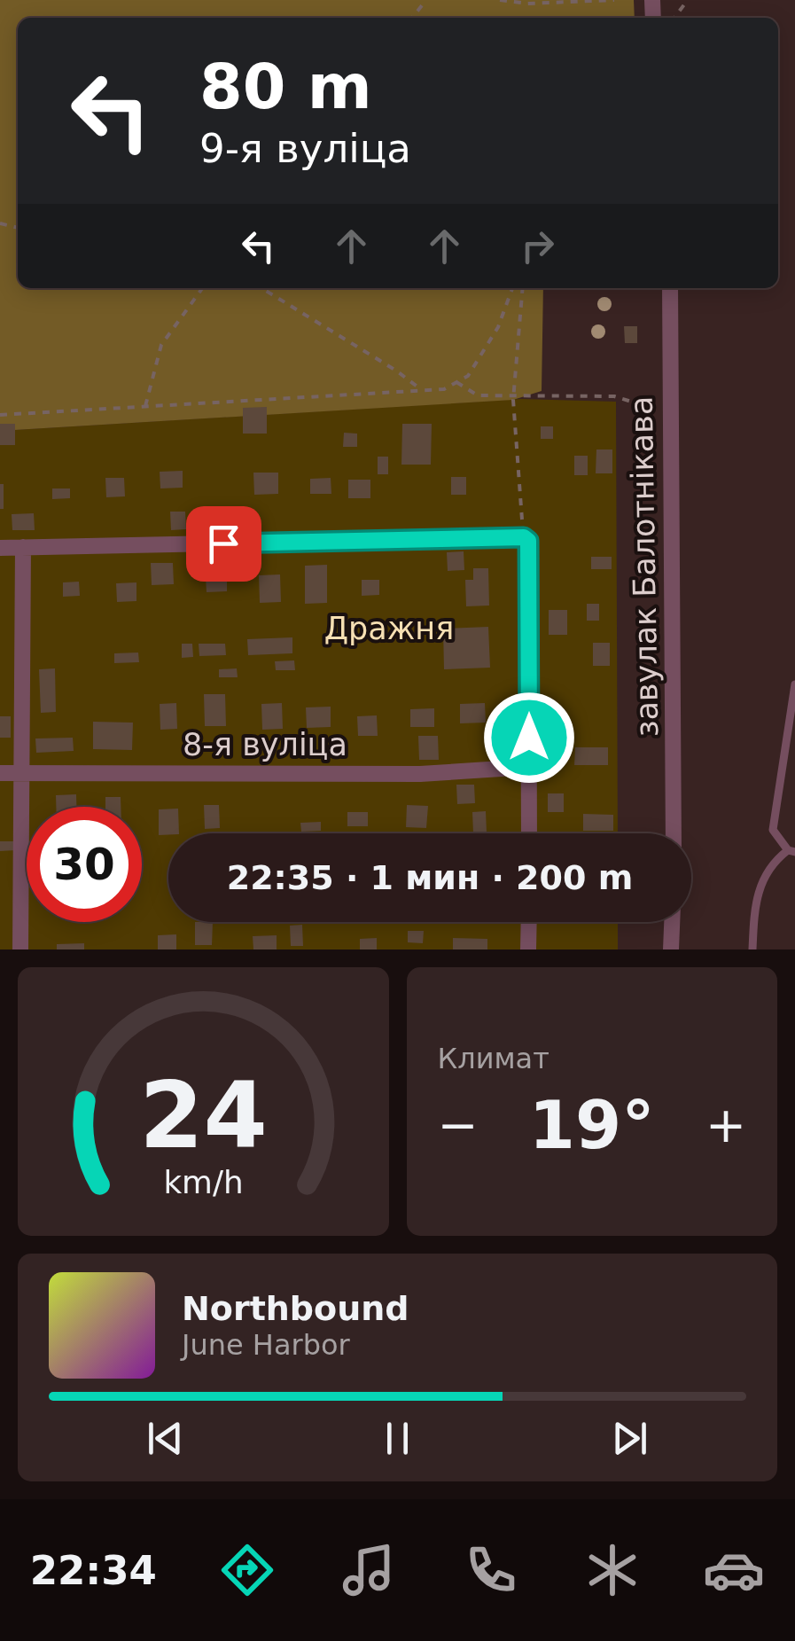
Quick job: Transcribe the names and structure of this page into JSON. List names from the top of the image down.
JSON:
{
  "streets": {
    "street": ["завулак Балотнікава", "8-я вуліца"]
  },
  "parks": ["Дражня"],
  "page": {
    "turn": ["80 m", "9-я вуліца"],
    "limit": "30",
    "trip": "22:35 · 1 мин · 200 m",
    "tile": "Климат",
    "heat": ["−", "19°", "+"],
    "song": ["Northbound", "June Harbor"],
    "tabs": "22:34",
    "gauge": ["24", "km/h"]
  }
}
